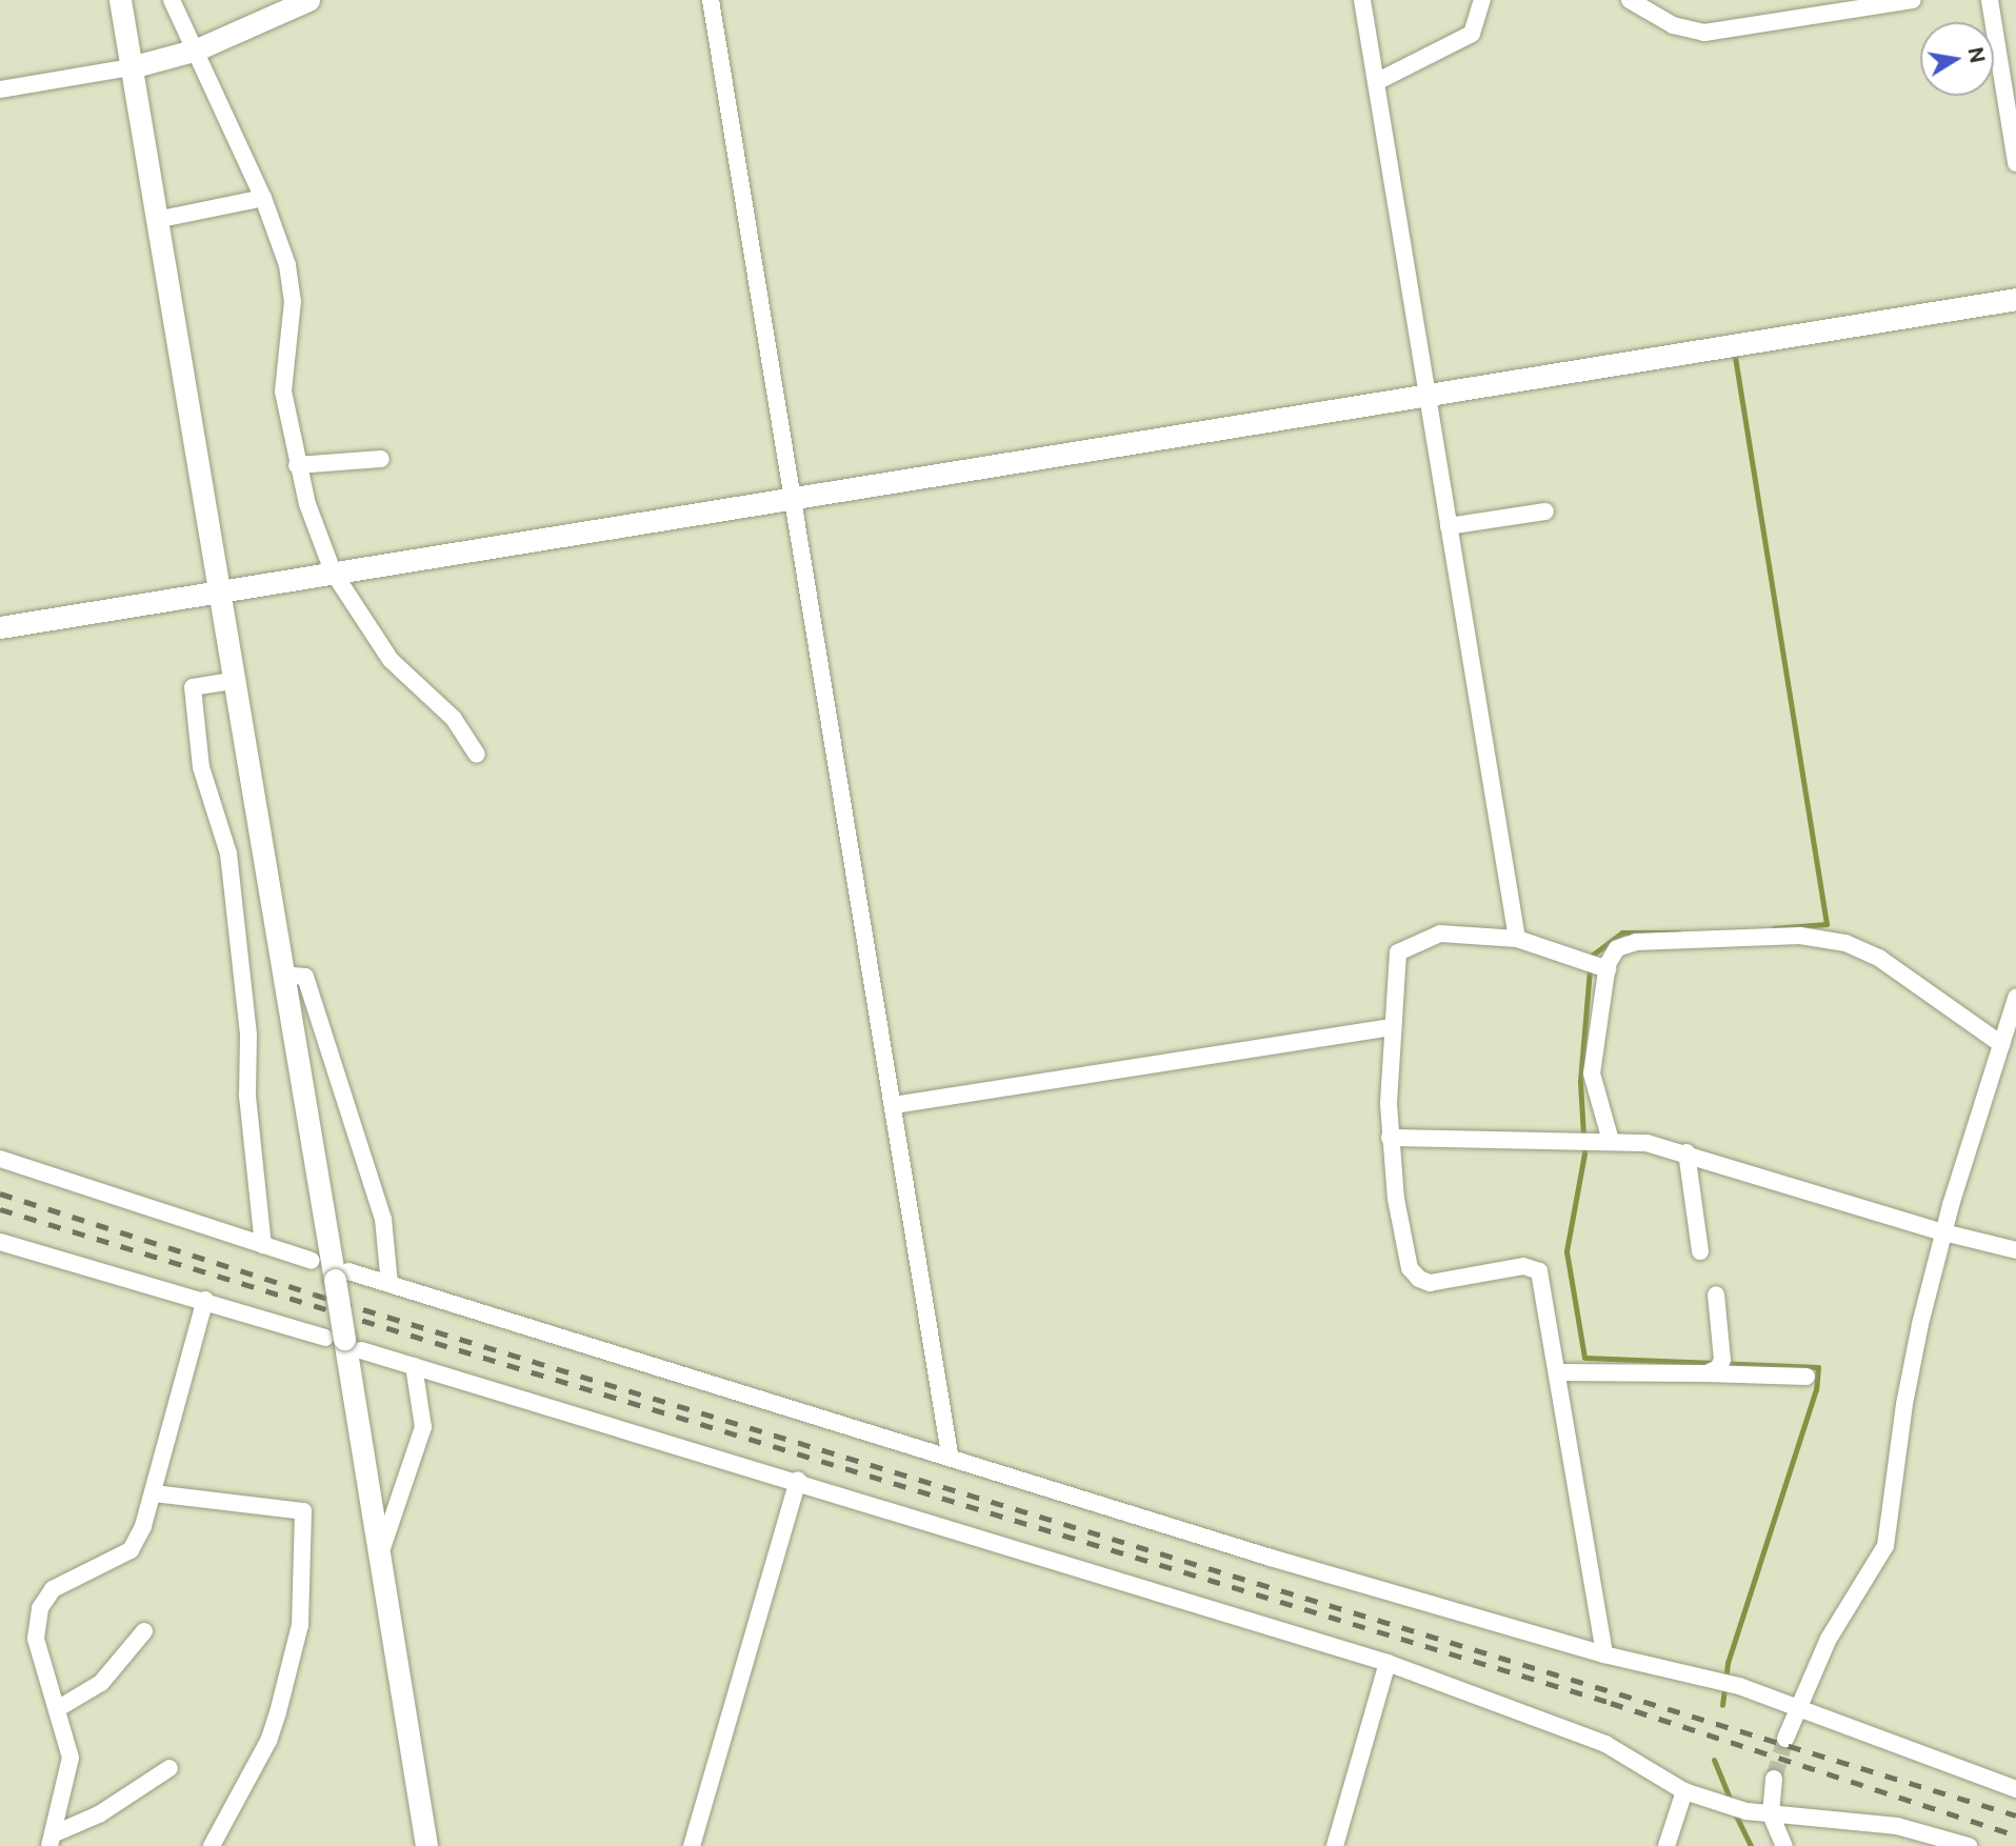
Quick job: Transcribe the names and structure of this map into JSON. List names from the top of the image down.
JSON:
{
  "north": "right"
}
